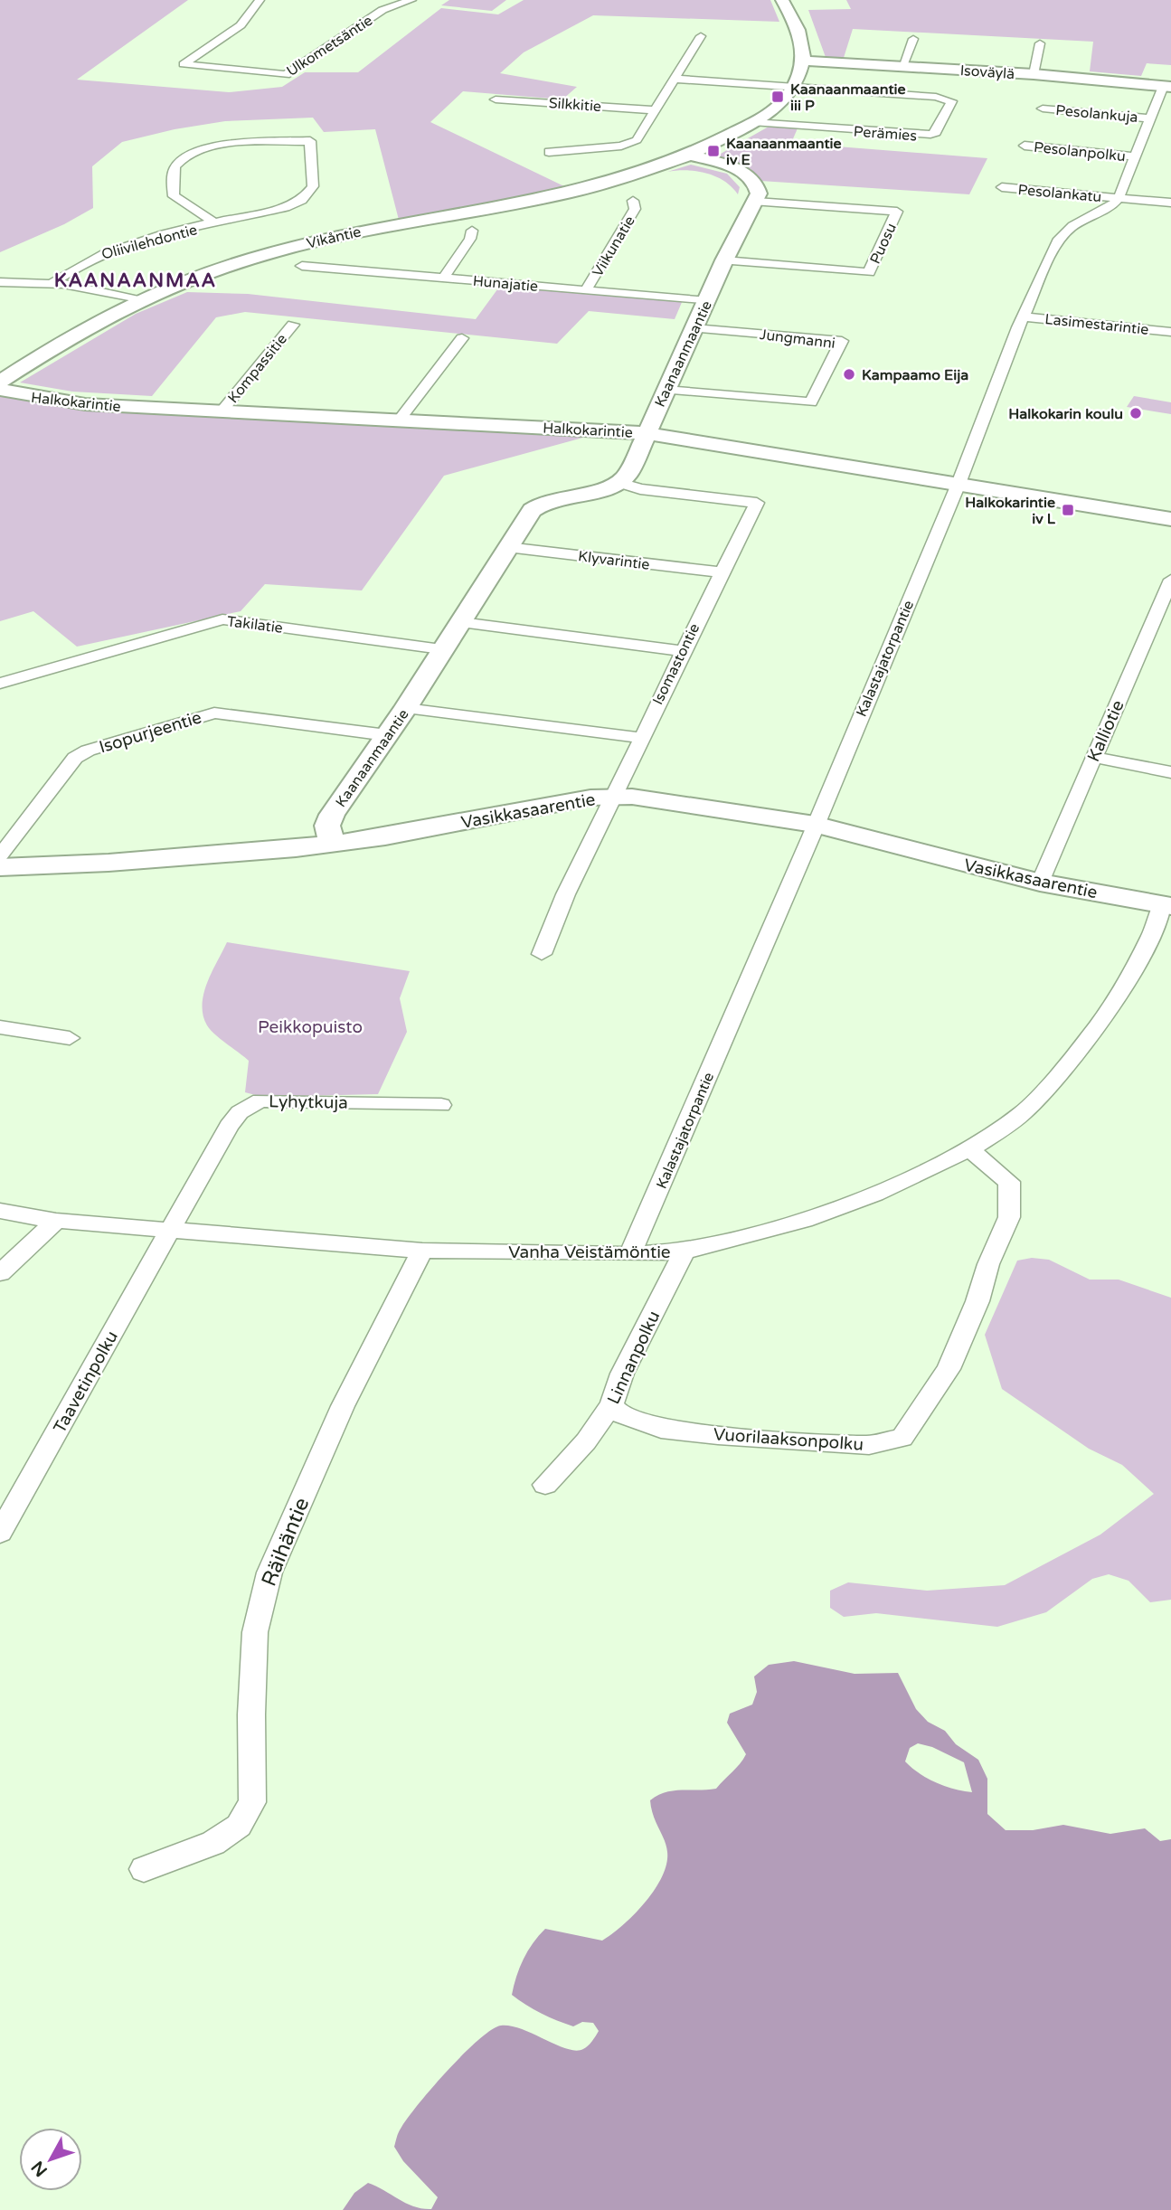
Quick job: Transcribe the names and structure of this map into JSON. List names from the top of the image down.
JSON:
{
  "streets": {
    "street": [
      "Ulkometsäntie",
      "Isoväylä",
      "Silkkitie",
      "Pesolankuja",
      "Perämies",
      "Pesolanpolku",
      "Pesolankatu",
      "Vikåntie",
      "Oliivilehdontie",
      "Puosu",
      "Viikunatie",
      "Hunajatie",
      "Lasimestarintie",
      "Jungmanni",
      "Kaanaanmaantie",
      "Kompassitie",
      "Halkokarintie",
      "Klyvarintie",
      "Takilatie",
      "Kalastajatorpantie",
      "Isomastontie",
      "Kalliotie",
      "Isopurjeentie",
      "Vasikkasaarentie",
      "Lyhytkuja",
      "Vanha Veistämöntie",
      "Linnanpolku",
      "Taavetinpolku",
      "Vuorilaaksonpolku",
      "Räihäntie"
    ]
  },
  "crossings": [
    ["Pesolankatu", "Kalastajatorpantie"],
    ["Puosu", "Kaanaanmaantie"],
    ["Viikunatie", "Hunajatie"],
    ["Hunajatie", "Kaanaanmaantie"],
    ["Lasimestarintie", "Kalastajatorpantie"],
    ["Jungmanni", "Kaanaanmaantie"],
    ["Kaanaanmaantie", "Halkokarintie"],
    ["Kaanaanmaantie", "Klyvarintie"],
    ["Kaanaanmaantie", "Takilatie"],
    ["Kaanaanmaantie", "Isomastontie"],
    ["Kaanaanmaantie", "Isopurjeentie"],
    ["Kaanaanmaantie", "Vasikkasaarentie"],
    ["Kompassitie", "Halkokarintie"],
    ["Halkokarintie", "Kalastajatorpantie"],
    ["Klyvarintie", "Isomastontie"],
    ["Kalastajatorpantie", "Vasikkasaarentie"],
    ["Kalastajatorpantie", "Vanha Veistämöntie"],
    ["Isomastontie", "Vasikkasaarentie"],
    ["Kalliotie", "Vasikkasaarentie"],
    ["Vasikkasaarentie", "Vanha Veistämöntie"],
    ["Lyhytkuja", "Vanha Veistämöntie"],
    ["Lyhytkuja", "Taavetinpolku"],
    ["Vanha Veistämöntie", "Linnanpolku"],
    ["Vanha Veistämöntie", "Taavetinpolku"],
    ["Vanha Veistämöntie", "Vuorilaaksonpolku"],
    ["Vanha Veistämöntie", "Räihäntie"],
    ["Linnanpolku", "Vuorilaaksonpolku"]
  ],
  "districts": ["KAANAANMAA"],
  "parks": ["Peikkopuisto"],
  "places": {
    "transit": ["Kaanaanmaantie iii P", "Kaanaanmaantie iv E", "Halkokarintie iv L"],
    "other": ["Kampaamo Eija", "Halkokarin koulu"]
  },
  "north": "bottom left"
}
